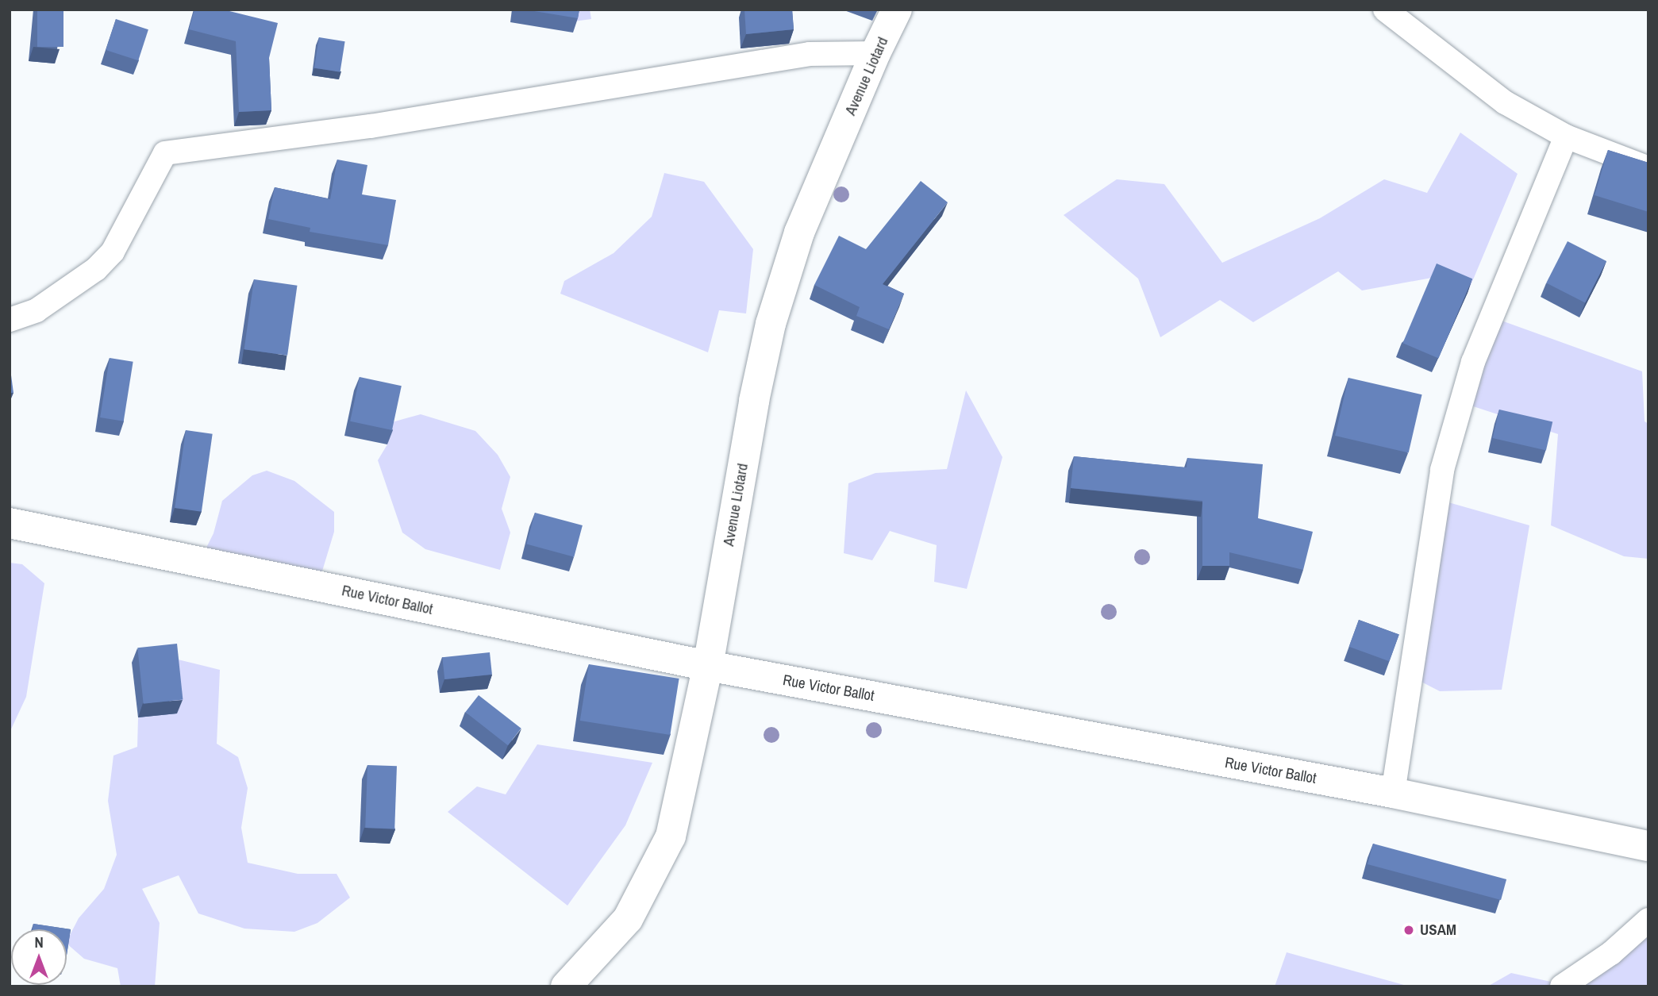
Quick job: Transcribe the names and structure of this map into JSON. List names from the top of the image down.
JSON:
{
  "streets": {
    "main road": ["Avenue Liotard", "Rue Victor Ballot"]
  },
  "crossings": [
    ["Avenue Liotard", "Rue Victor Ballot"]
  ],
  "places": ["USAM"],
  "north": "top"
}
